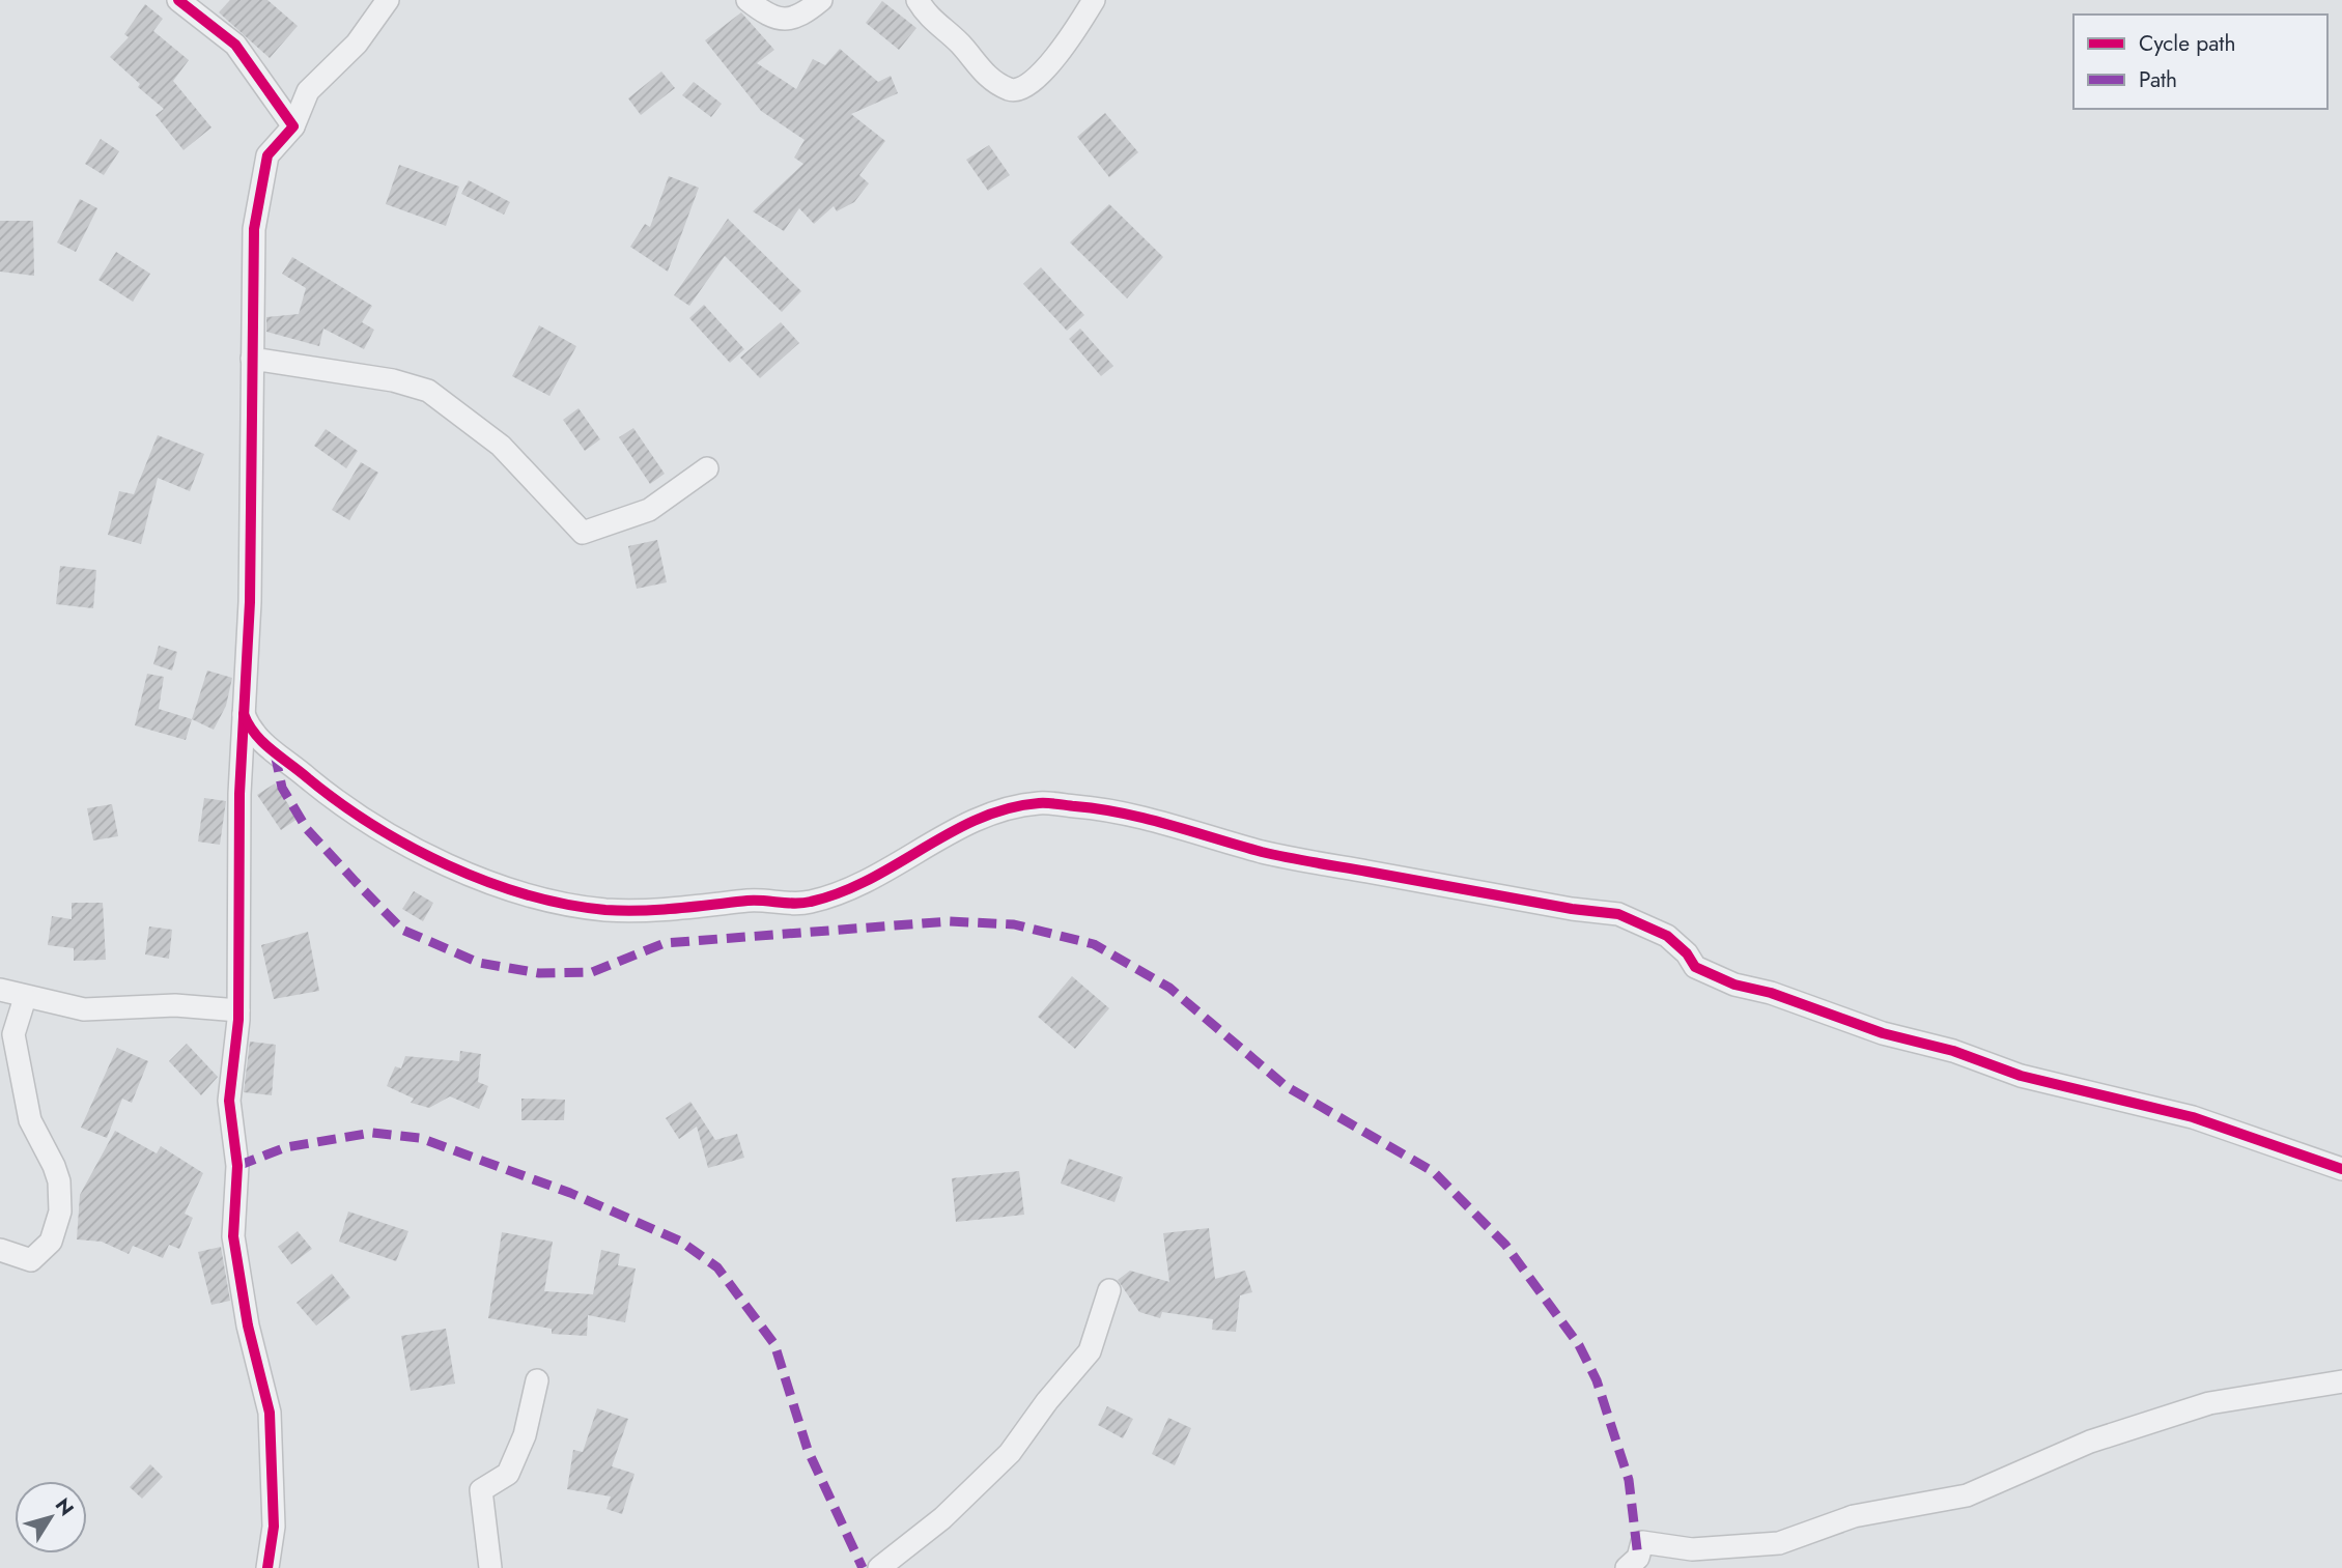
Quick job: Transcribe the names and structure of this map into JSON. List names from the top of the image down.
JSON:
{
  "legend": ["Cycle path", "Path"],
  "north": "top right"
}
